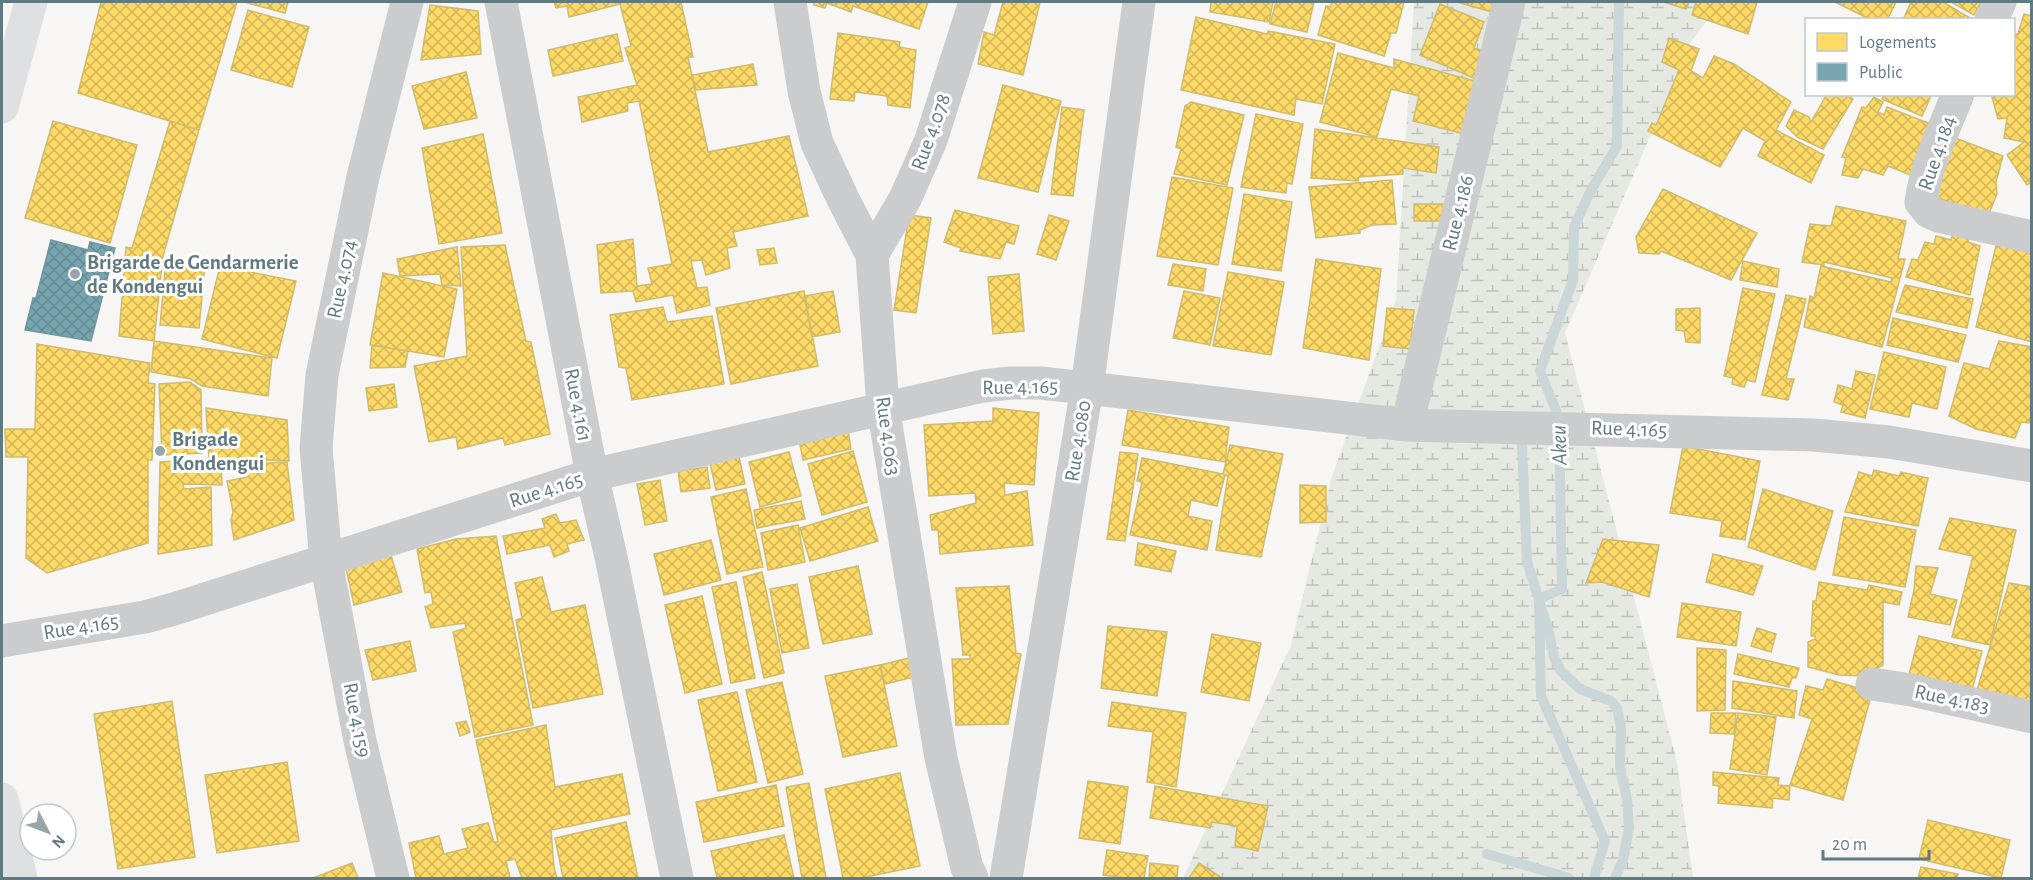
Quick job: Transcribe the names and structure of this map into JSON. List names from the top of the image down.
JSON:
{
  "streets": {
    "street": [
      "Rue 4.078",
      "Rue 4.184",
      "Rue 4.186",
      "Rue 4.074",
      "Rue 4.165",
      "Rue 4.161",
      "Rue 4.063",
      "Rue 4.080",
      "Rue 4.183",
      "Rue 4.159"
    ]
  },
  "crossings": [
    ["Rue 4.078", "Rue 4.063"],
    ["Rue 4.186", "Rue 4.165"],
    ["Rue 4.074", "Rue 4.165"],
    ["Rue 4.074", "Rue 4.159"],
    ["Rue 4.165", "Rue 4.161"],
    ["Rue 4.165", "Rue 4.063"],
    ["Rue 4.165", "Rue 4.080"],
    ["Rue 4.165", "Rue 4.159"]
  ],
  "water": ["Akeu"],
  "places": ["Brigarde de Gendarmerie de Kondengui", "Brigade Kondengui"],
  "legend": ["Logements", "Public"],
  "scale_bar": "20 m",
  "north": "bottom right"
}
